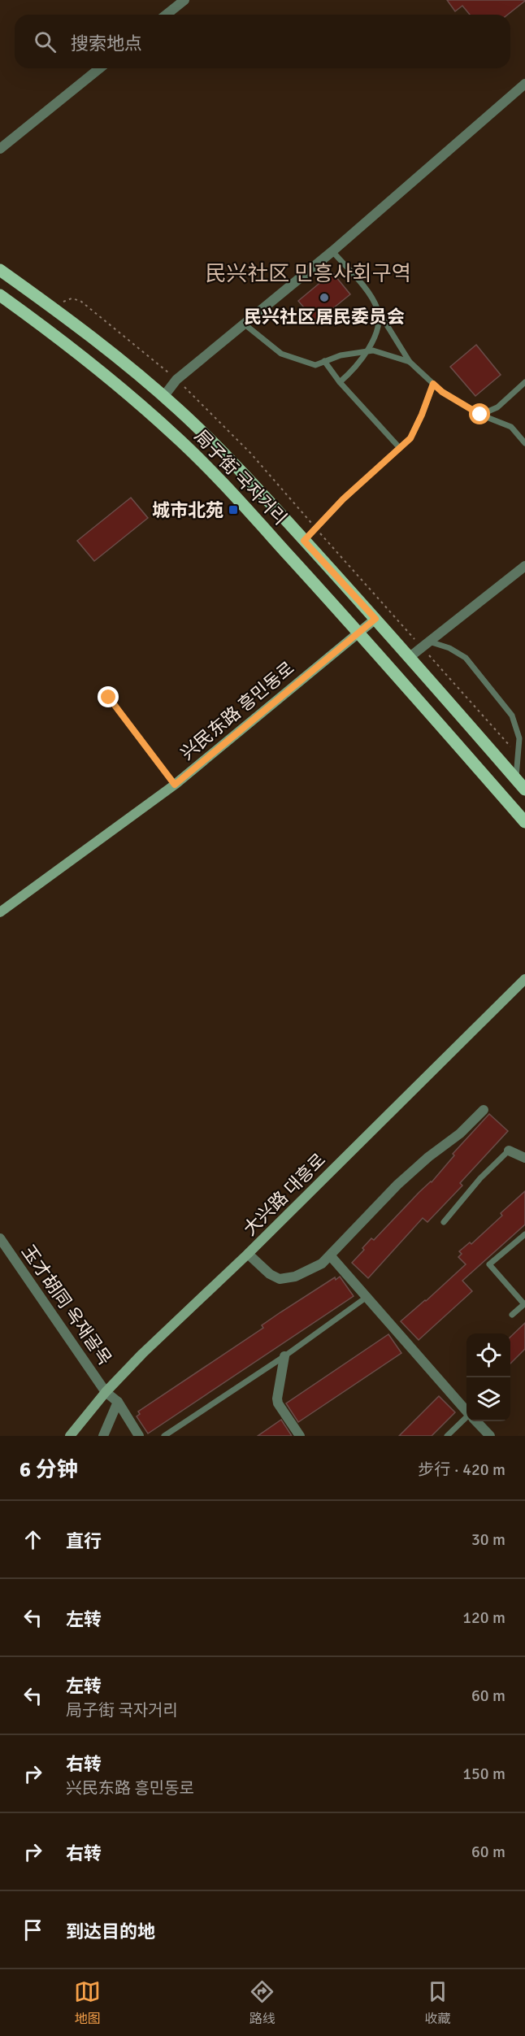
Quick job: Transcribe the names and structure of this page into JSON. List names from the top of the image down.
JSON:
{
  "streets": {
    "main road": ["局子街 국자거리"],
    "street": ["兴民东路 흥민동로", "大兴路 대흥로", "玉才胡同 옥재골목"]
  },
  "crossings": [
    ["局子街 국자거리", "兴民东路 흥민동로"],
    ["大兴路 대흥로", "玉才胡同 옥재골목"]
  ],
  "districts": ["民兴社区 민흥사회구역"],
  "places": {
    "other": ["民兴社区居民委员会"],
    "transit": ["城市北苑"]
  },
  "page": {
    "search": "搜索地点",
    "heading": ["6 分钟", "步行 · 420 m"],
    "list": [
      ["直行", "30 m"],
      ["左转", "120 m"],
      ["左转", "局子街 국자거리", "60 m"],
      ["右转", "兴民东路 흥민동로", "150 m"],
      ["右转", "60 m"],
      "到达目的地"
    ],
    "nav": ["地图", "路线", "收藏"]
  }
}
